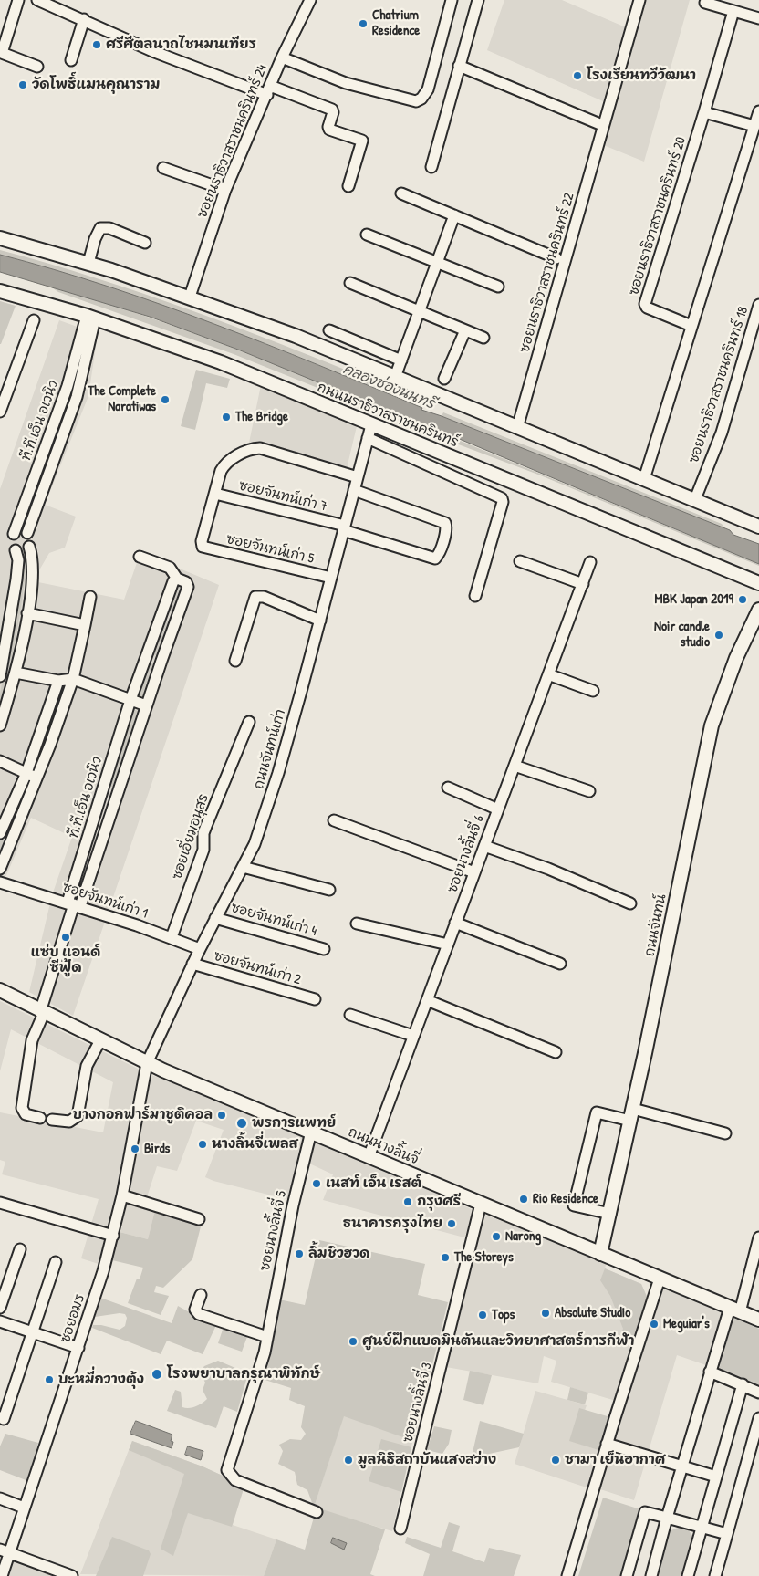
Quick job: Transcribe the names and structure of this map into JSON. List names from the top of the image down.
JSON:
{
  "streets": {
    "main road": ["ถนนนราธิวาสราชนครินทร์", "ถนนจันทน์", "ถนนนางลิ้นจี่"],
    "street": [
      "ซอยนราธิวาสราชนครินทร์ 24",
      "ซอยนราธิวาสราชนครินทร์ 20",
      "ซอยนราธิวาสราชนครินทร์ 22",
      "ซอยนราธิวาสราชนครินทร์ 18",
      "ที.ที.เอ็น อเวนิว",
      "ซอยจันทน์เก่า 7",
      "ซอยจันทน์เก่า 5",
      "ถนนจันทน์เก่า",
      "ซอยเอี่ยมอนุสร",
      "ซอยนางลิ้นจี่ 6",
      "ซอยจันทน์เก่า 1",
      "ซอยจันทน์เก่า 4",
      "ซอยจันทน์เก่า 2",
      "ซอยนางลิ้นจี่ 5",
      "ซอยอมร",
      "ซอยนางลิ้นจี่ 3"
    ]
  },
  "crossings": [
    ["ถนนนราธิวาสราชนครินทร์", "ที.ที.เอ็น อเวนิว"],
    ["ถนนนราธิวาสราชนครินทร์", "ถนนจันทน์เก่า"],
    ["ที.ที.เอ็น อเวนิว", "ซอยจันทน์เก่า 1"],
    ["ที.ที.เอ็น อเวนิว", "ถนนนางลิ้นจี่"],
    ["ซอยจันทน์เก่า 7", "ซอยจันทน์เก่า 5"],
    ["ซอยจันทน์เก่า 7", "ถนนจันทน์เก่า"],
    ["ซอยจันทน์เก่า 5", "ถนนจันทน์เก่า"],
    ["ถนนจันทน์เก่า", "ซอยจันทน์เก่า 1"],
    ["ถนนจันทน์เก่า", "ซอยจันทน์เก่า 4"],
    ["ถนนจันทน์เก่า", "ซอยจันทน์เก่า 2"],
    ["ถนนจันทน์เก่า", "ถนนนางลิ้นจี่"],
    ["ถนนจันทน์เก่า", "ซอยอมร"],
    ["ซอยเอี่ยมอนุสร", "ซอยจันทน์เก่า 1"],
    ["ซอยนางลิ้นจี่ 6", "ถนนนางลิ้นจี่"],
    ["ถนนจันทน์", "ถนนนางลิ้นจี่"],
    ["ถนนนางลิ้นจี่", "ซอยนางลิ้นจี่ 5"],
    ["ถนนนางลิ้นจี่", "ซอยอมร"],
    ["ถนนนางลิ้นจี่", "ซอยนางลิ้นจี่ 3"]
  ],
  "water": ["คลองช่องนนทรี"],
  "places": [
    "Chatrium Residence",
    "ศรีศีตลนาถไชนมนเทียร",
    "โรงเรียนทวีวัฒนา",
    "วัดโพธิ์แมนคุณาราม",
    "The Complete Naratiwas",
    "The Bridge",
    "MBK Japan 2019",
    "Noir candle studio",
    "แซ่บ แอนด์ ซีฟู้ด",
    "บางกอกฟาร์มาชูติคอล",
    "พรการแพทย์",
    "นางลิ้นจี่เพลส",
    "Birds",
    "เนสท์ เอ็น เรสต์",
    "Rio Residence",
    "กรุงศรี",
    "ธนาคารกรุงไทย",
    "Narong",
    "ลิ้มชิวฮวด",
    "The Storeys",
    "Absolute Studio",
    "Tops",
    "Meguiar's",
    "ศูนย์ฝึกแบดมินตันและวิทยาศาสตร์การกีฬา",
    "โรงพยาบาลกรุณาพิทักษ์",
    "บะหมี่กวางตุ้ง",
    "มูลนิธิสถาบันแสงสว่าง",
    "ชามา เย็นอากาศ"
  ]
}
